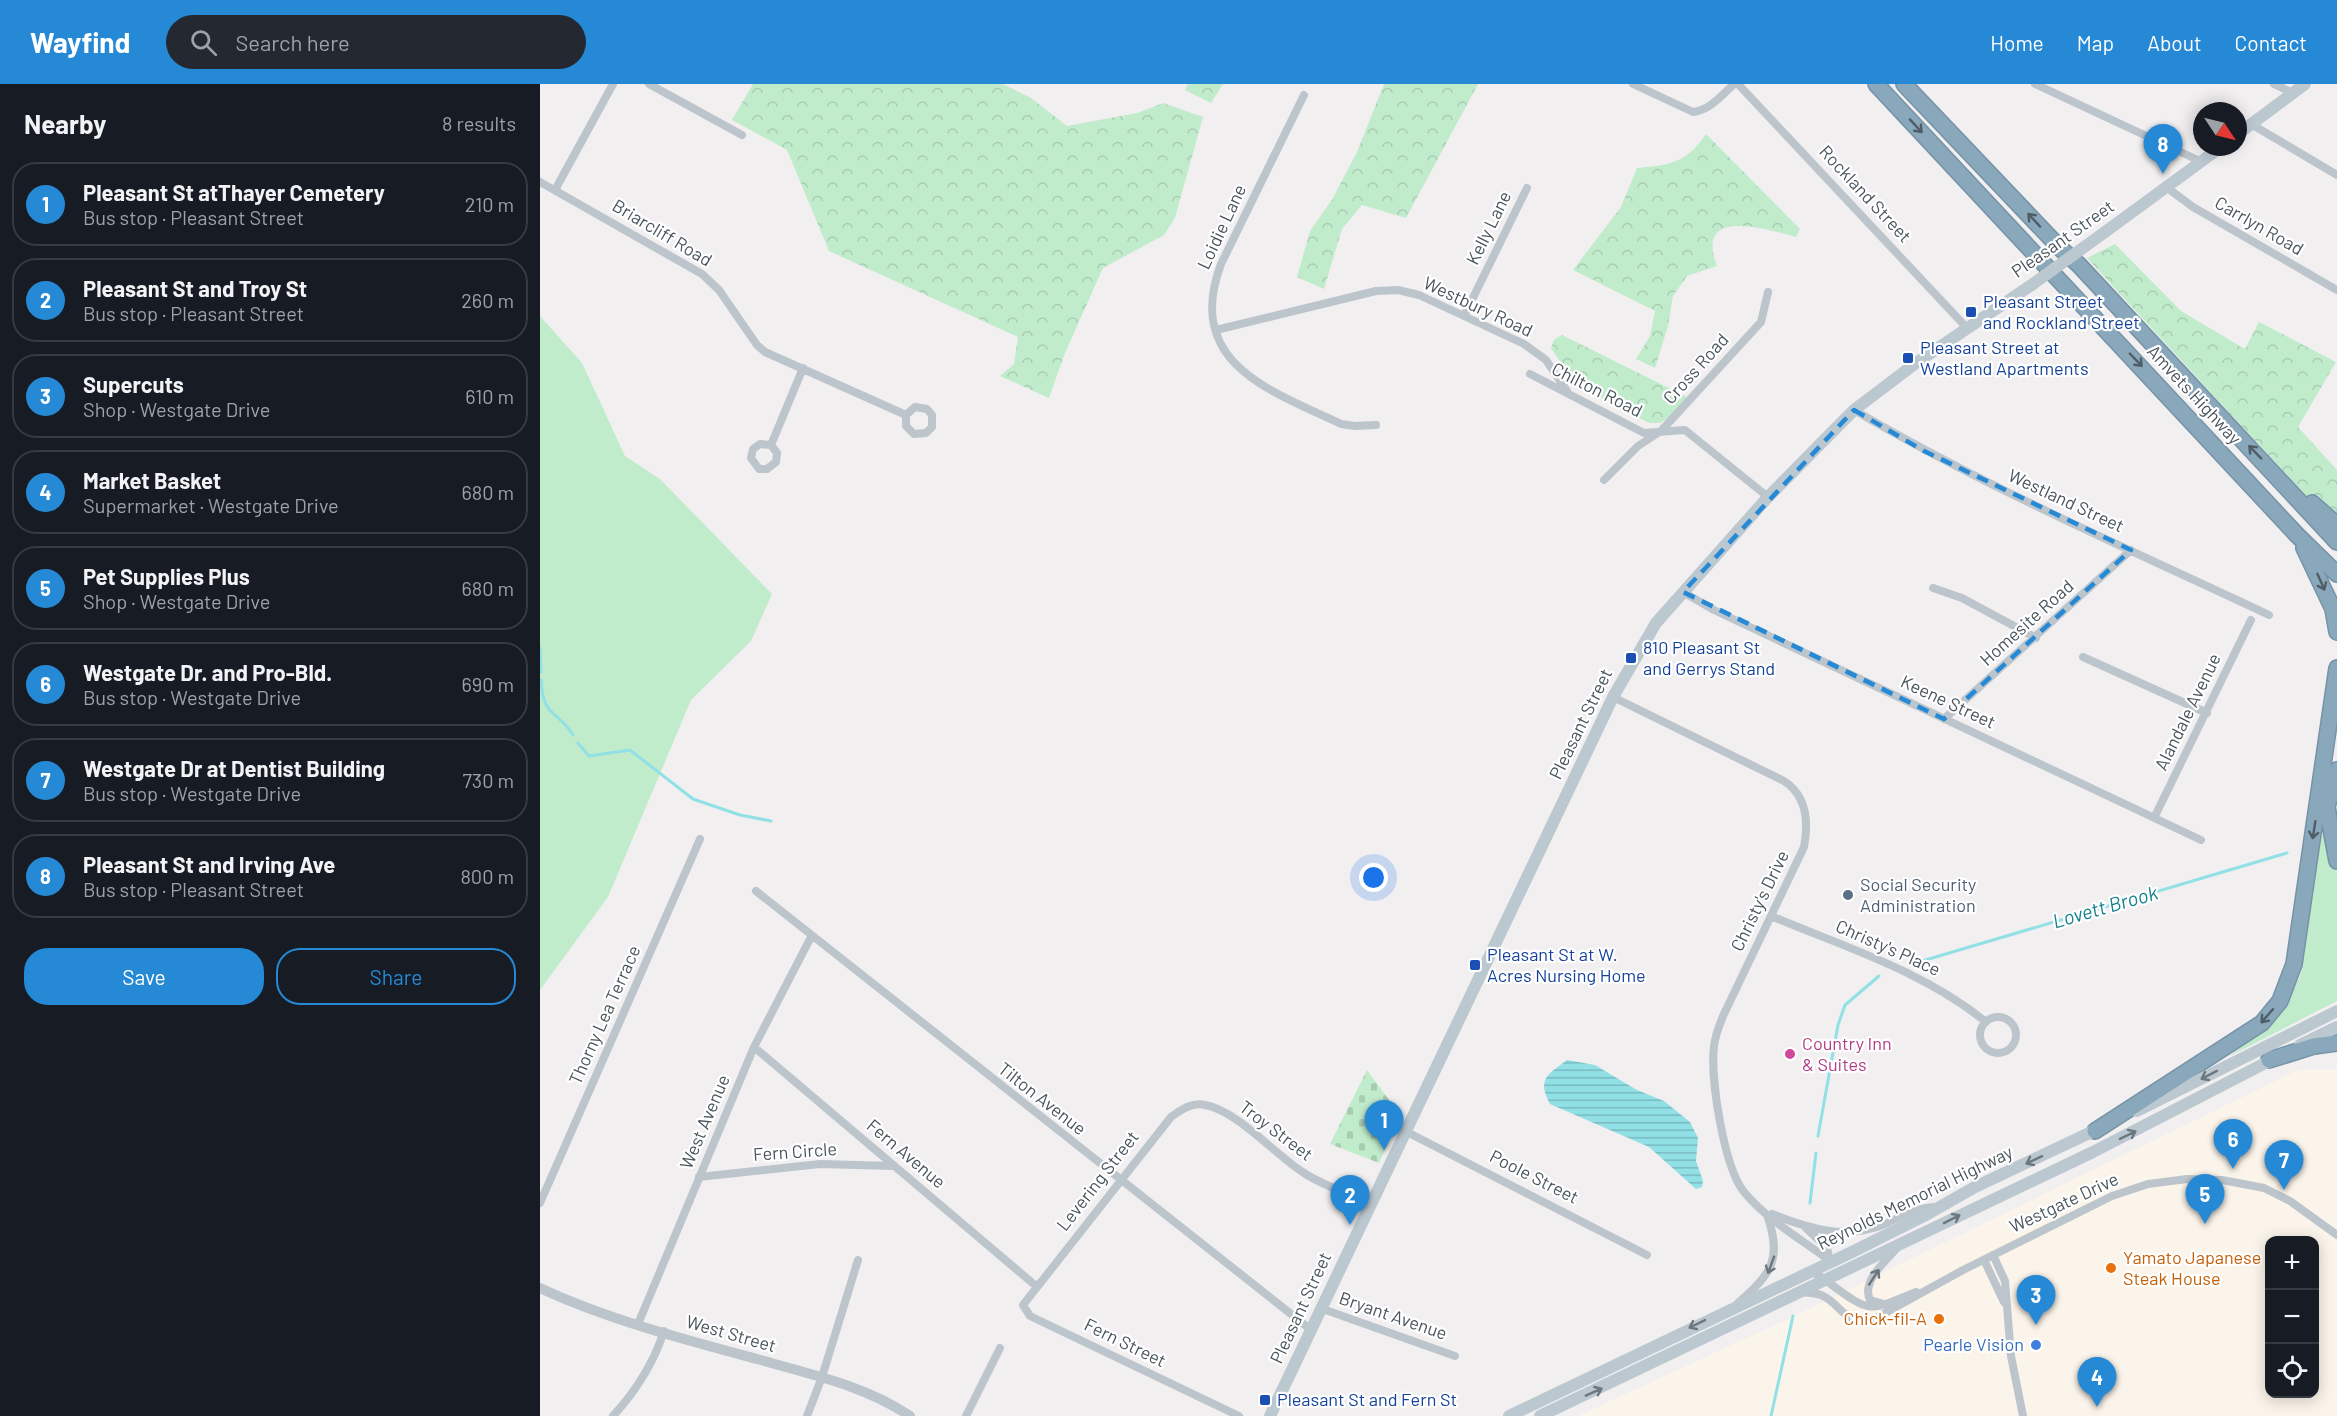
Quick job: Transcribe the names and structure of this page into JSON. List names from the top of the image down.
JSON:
{
  "streets": {
    "highway": ["Amvets Highway"],
    "main road": ["Pleasant Street", "Reynolds Memorial Highway"],
    "street": [
      "Rockland Street",
      "Carrlyn Road",
      "Loidie Lane",
      "Kelly Lane",
      "Briarcliff Road",
      "Westbury Road",
      "Cross Road",
      "Chilton Road",
      "Westland Street",
      "Homesite Road",
      "Keene Street",
      "Alandale Avenue",
      "Christy's Drive",
      "Christy's Place",
      "Thorny Lea Terrace",
      "Tilton Avenue",
      "West Avenue",
      "Troy Street",
      "Fern Circle",
      "Fern Avenue",
      "Poole Street",
      "Levering Street",
      "Westgate Drive",
      "Bryant Avenue",
      "West Street",
      "Fern Street"
    ]
  },
  "crossings": [
    ["Rockland Street", "Pleasant Street"],
    ["Carrlyn Road", "Pleasant Street"],
    ["Loidie Lane", "Westbury Road"],
    ["Kelly Lane", "Westbury Road"],
    ["Pleasant Street", "Chilton Road"],
    ["Pleasant Street", "Westland Street"],
    ["Pleasant Street", "Keene Street"],
    ["Pleasant Street", "Christy's Drive"],
    ["Pleasant Street", "Tilton Avenue"],
    ["Pleasant Street", "Troy Street"],
    ["Pleasant Street", "Poole Street"],
    ["Pleasant Street", "Bryant Avenue"],
    ["Westbury Road", "Chilton Road"],
    ["Cross Road", "Chilton Road"],
    ["Westland Street", "Homesite Road"],
    ["Homesite Road", "Keene Street"],
    ["Keene Street", "Alandale Avenue"],
    ["Christy's Drive", "Christy's Place"],
    ["Christy's Drive", "Reynolds Memorial Highway"],
    ["Tilton Avenue", "West Avenue"],
    ["Tilton Avenue", "Levering Street"],
    ["West Avenue", "Fern Circle"],
    ["West Avenue", "Fern Avenue"],
    ["West Avenue", "West Street"],
    ["Troy Street", "Levering Street"],
    ["Fern Circle", "Fern Avenue"],
    ["Fern Avenue", "Levering Street"],
    ["Fern Avenue", "Fern Street"],
    ["Levering Street", "Fern Street"],
    ["Reynolds Memorial Highway", "Westgate Drive"]
  ],
  "water": ["Lovett Brook"],
  "places": {
    "transit": [
      "Pleasant Street and Rockland Street",
      "Pleasant Street at Westland Apartments",
      "810 Pleasant St and Gerrys Stand",
      "Pleasant St at W. Acres Nursing Home",
      "Pleasant St and Fern St"
    ],
    "other": [
      "Social Security Administration",
      "Country Inn & Suites",
      "Yamato Japanese Steak House",
      "Chick-fil-A",
      "Pearle Vision"
    ]
  },
  "north": "bottom right",
  "page": {
    "header": "Wayfind",
    "search": "Search here",
    "nav": [
      "Home",
      "Map",
      "About",
      "Contact"
    ],
    "heading": ["Nearby", "8 results"],
    "pins": [
      "8",
      "1",
      "6",
      "7",
      "5",
      "2",
      "3",
      "4"
    ],
    "list": [
      {
        "mark": "1",
        "name": "Pleasant St atThayer Cemetery",
        "note": "Bus stop · Pleasant Street",
        "value": "210 m"
      },
      {
        "mark": "2",
        "name": "Pleasant St and Troy St",
        "note": "Bus stop · Pleasant Street",
        "value": "260 m"
      },
      {
        "mark": "3",
        "name": "Supercuts",
        "note": "Shop · Westgate Drive",
        "value": "610 m"
      },
      {
        "mark": "4",
        "name": "Market Basket",
        "note": "Supermarket · Westgate Drive",
        "value": "680 m"
      },
      {
        "mark": "5",
        "name": "Pet Supplies Plus",
        "note": "Shop · Westgate Drive",
        "value": "680 m"
      },
      {
        "mark": "6",
        "name": "Westgate Dr. and Pro-Bld.",
        "note": "Bus stop · Westgate Drive",
        "value": "690 m"
      },
      {
        "mark": "7",
        "name": "Westgate Dr at Dentist Building",
        "note": "Bus stop · Westgate Drive",
        "value": "730 m"
      },
      {
        "mark": "8",
        "name": "Pleasant St and Irving Ave",
        "note": "Bus stop · Pleasant Street",
        "value": "800 m"
      }
    ],
    "buttons": ["Save", "Share"],
    "map_buttons": ["+", "−"]
  }
}
